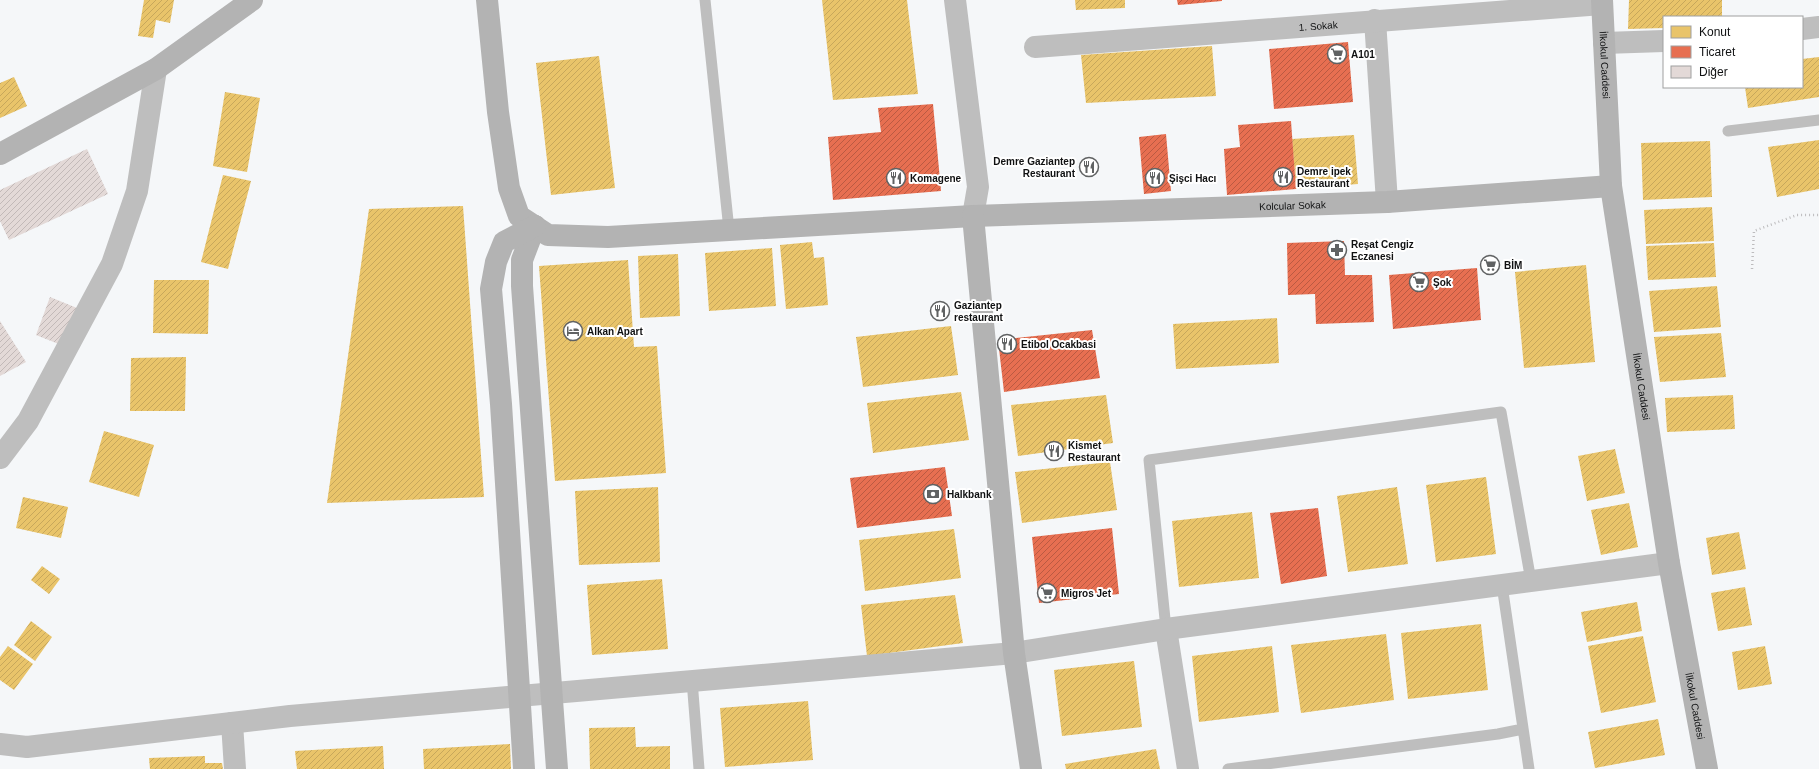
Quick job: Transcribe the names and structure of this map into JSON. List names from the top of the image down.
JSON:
{
  "streets": {
    "street": ["1. Sokak", "İlkokul Caddesi", "Kolcular Sokak"]
  },
  "crossings": [
    ["1. Sokak", "İlkokul Caddesi"],
    ["İlkokul Caddesi", "Kolcular Sokak"]
  ],
  "places": {
    "supermarket": [
      "A101",
      "BİM",
      "Şok",
      "Migros Jet"
    ],
    "restaurant": [
      "Demre Gaziantep Restaurant",
      "Demre ipek Restaurant",
      "Komagene",
      "Şişci Hacı",
      "Gaziantep restaurant",
      "Etibol Ocakbasi",
      "Kismet Restaurant"
    ],
    "pharmacy": ["Reşat Cengiz Eczanesi"],
    "hotel": ["Alkan Apart"],
    "bank": ["Halkbank"]
  },
  "legend": ["Konut", "Ticaret", "Diğer"]
}
